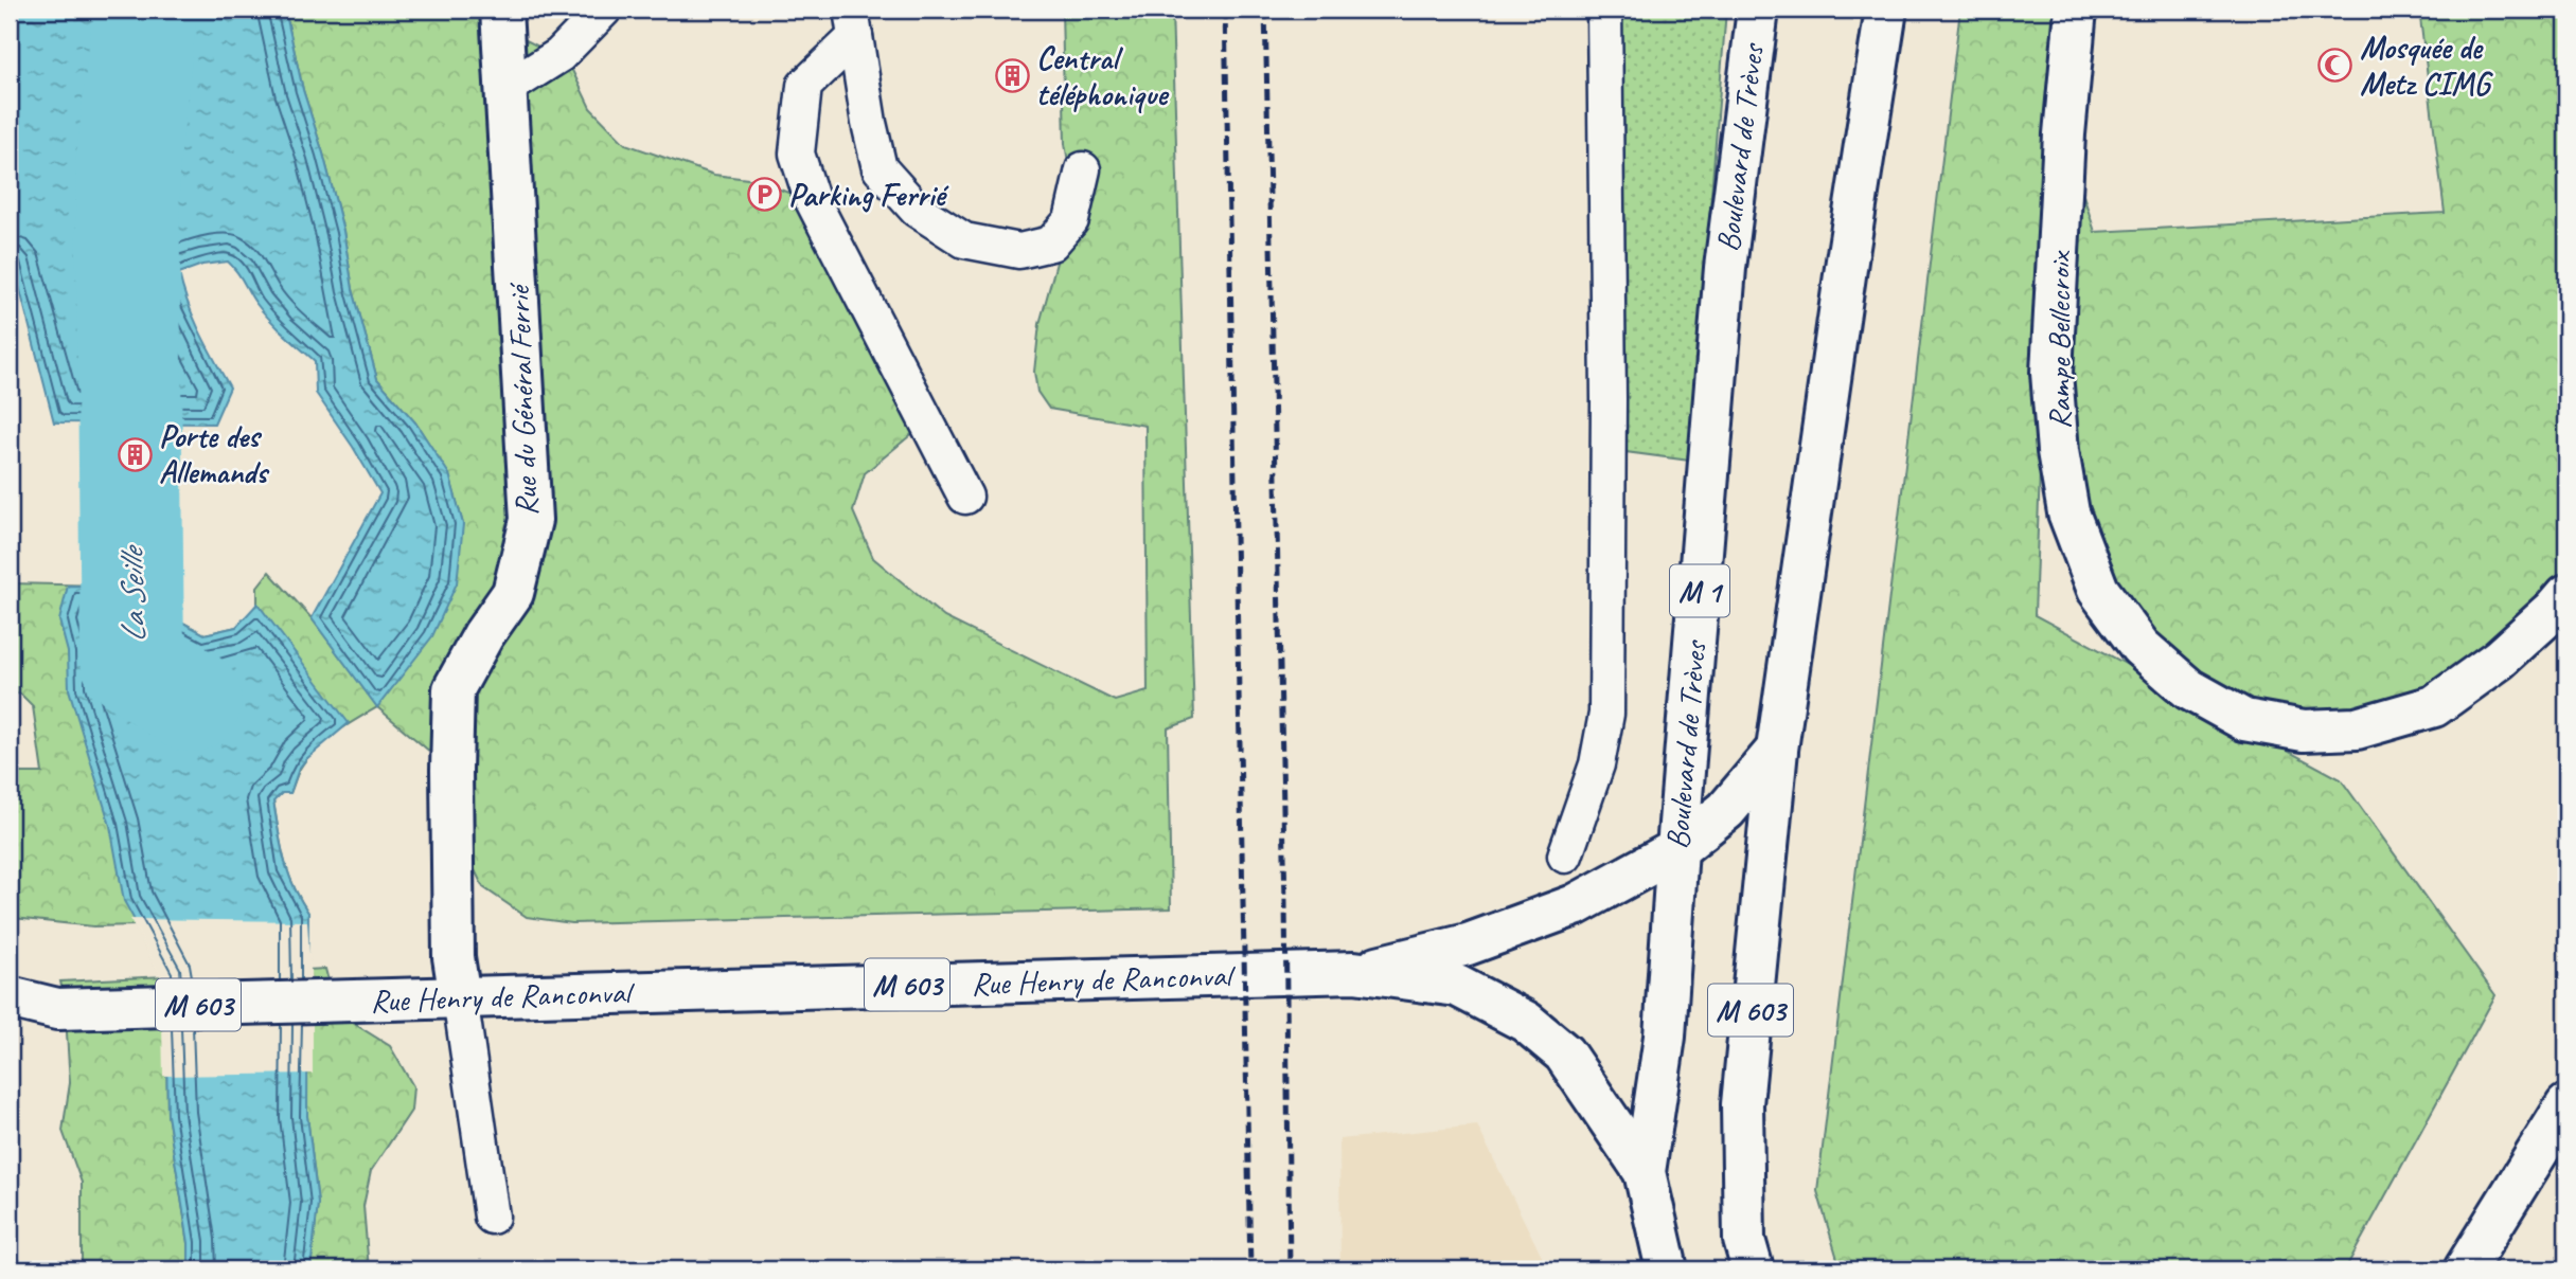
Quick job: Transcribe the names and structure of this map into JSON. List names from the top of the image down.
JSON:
{
  "streets": {
    "main road": [
      "Boulevard de Trèves",
      "Rampe Bellecroix",
      "Rue du Général Ferrié",
      "M 1",
      "Rue Henry de Ranconval",
      "M 603"
    ]
  },
  "crossings": [
    ["Boulevard de Trèves", "Rue Henry de Ranconval"],
    ["Boulevard de Trèves", "M 603"],
    ["Rue du Général Ferrié", "Rue Henry de Ranconval"],
    ["Rue Henry de Ranconval", "M 603"]
  ],
  "water": ["La Seille"],
  "places": {
    "mosque": ["Mosquée de Metz CIMG"],
    "building": ["Central téléphonique", "Porte des Allemands"],
    "parking": ["Parking Ferrié"]
  }
}
